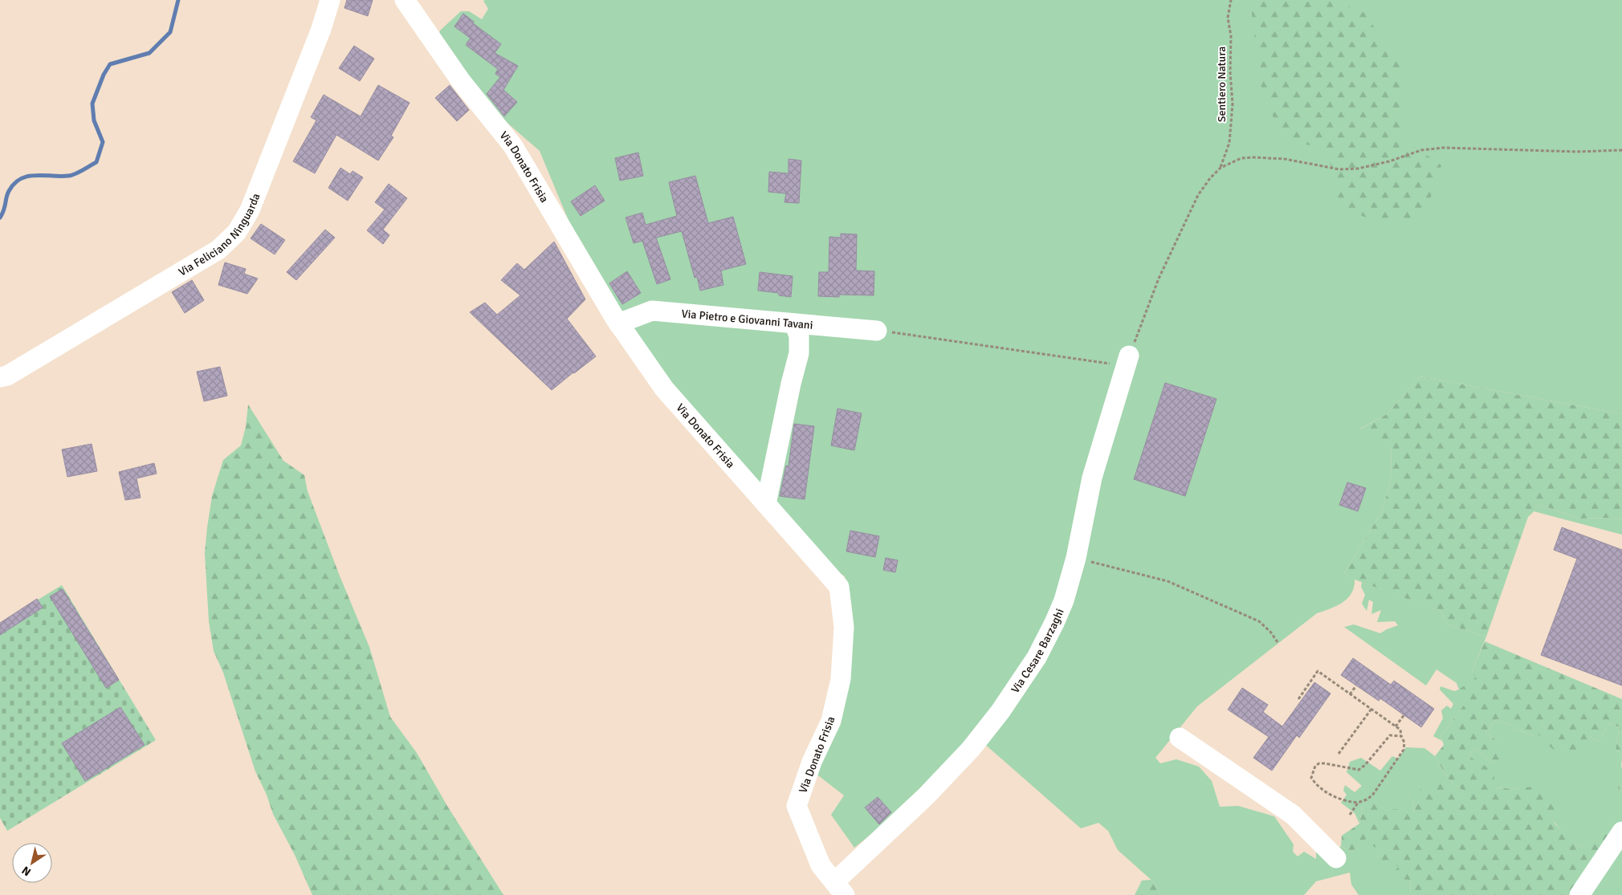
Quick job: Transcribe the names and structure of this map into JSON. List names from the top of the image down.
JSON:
{
  "streets": {
    "street": [
      "Via Donato Frisia",
      "Via Feliciano Ninguarda",
      "Via Pietro e Giovanni Tavani",
      "Via Cesare Barzaghi"
    ],
    "path": ["Sentiero Natura"]
  },
  "crossings": [
    ["Via Donato Frisia", "Via Pietro e Giovanni Tavani"],
    ["Via Donato Frisia", "Via Cesare Barzaghi"]
  ],
  "north": "bottom left"
}
